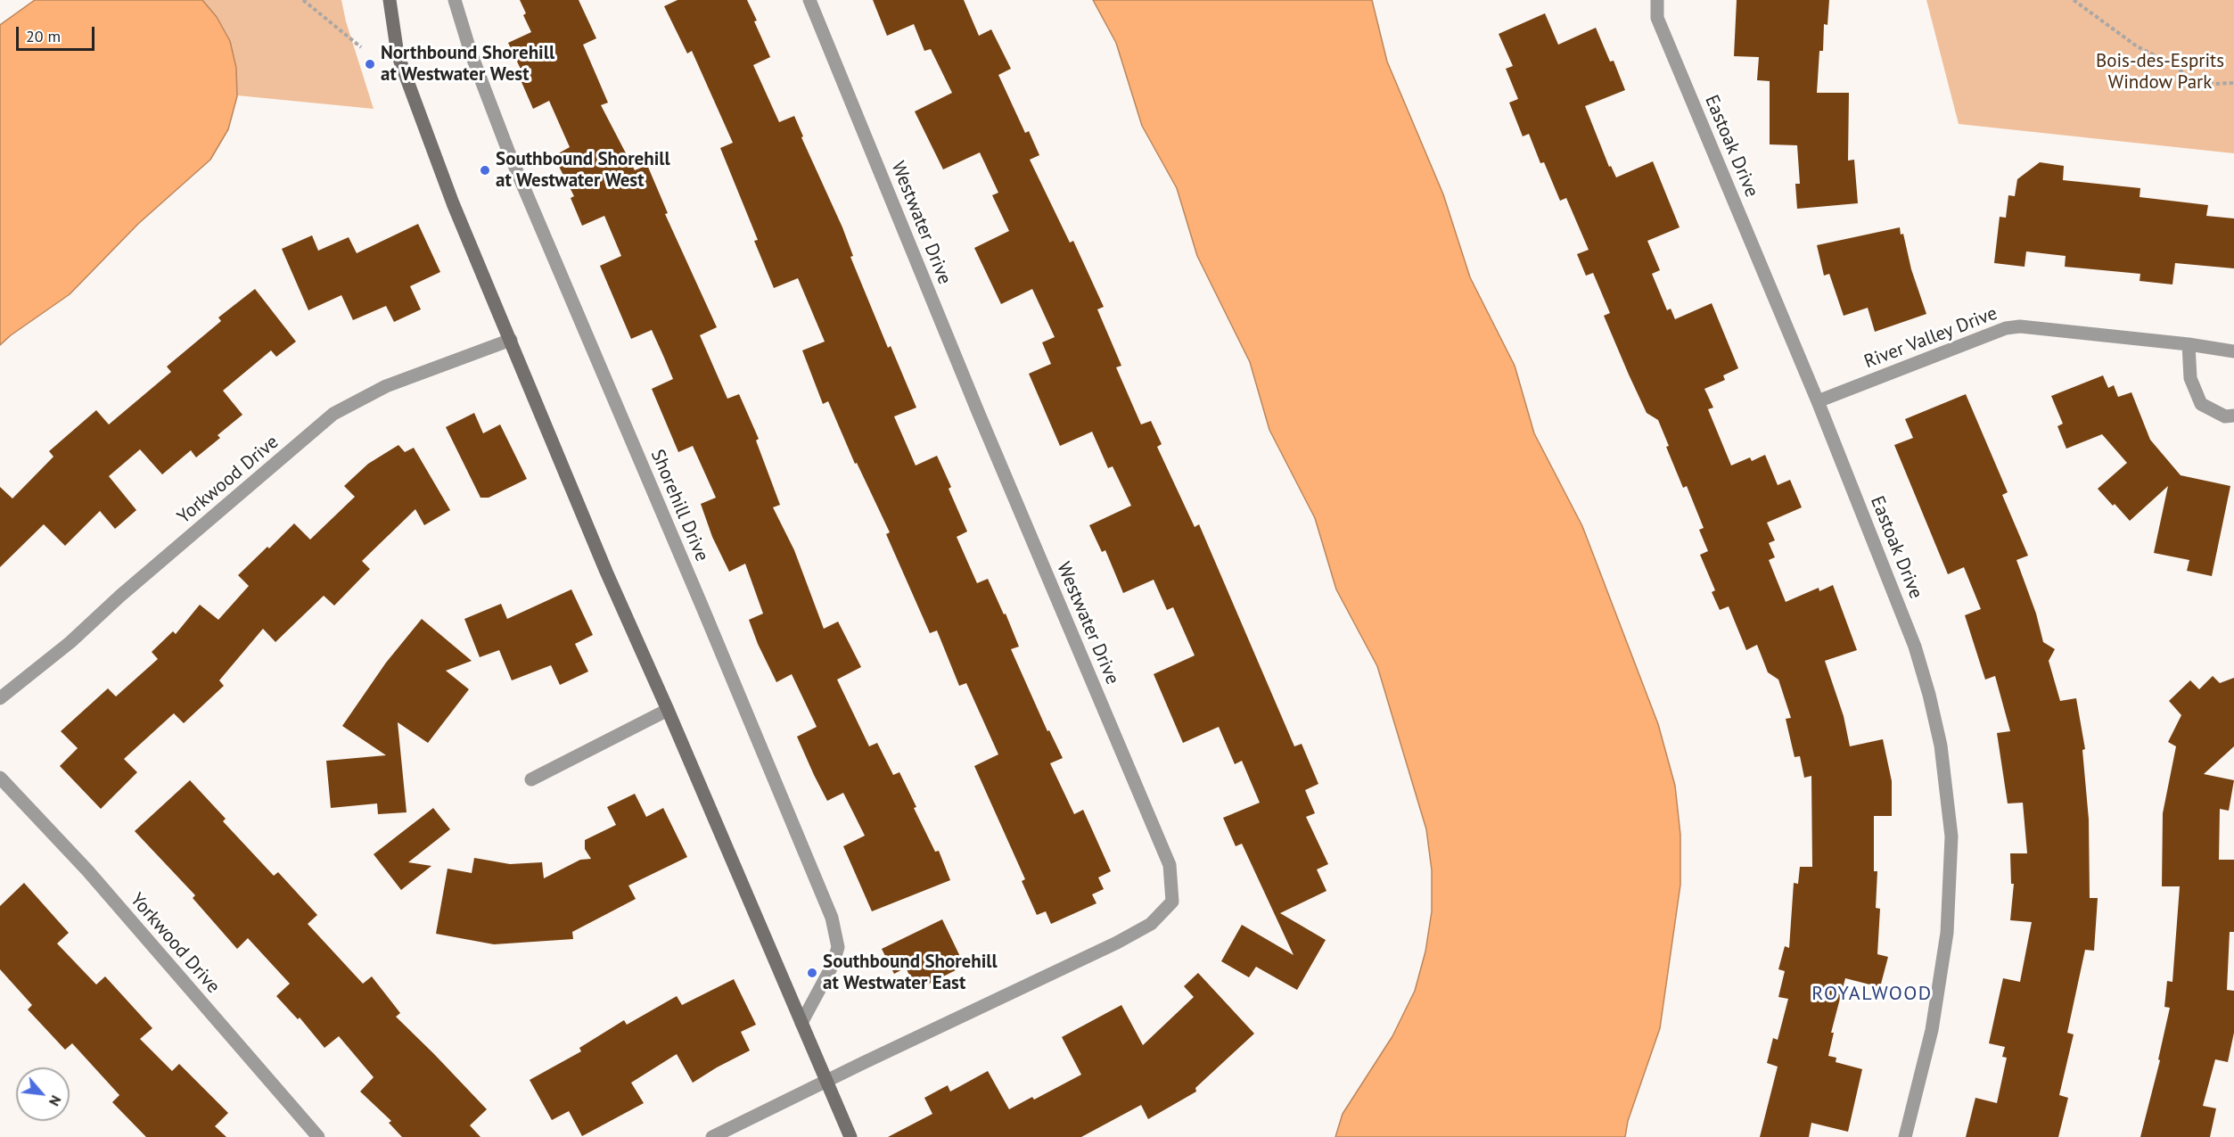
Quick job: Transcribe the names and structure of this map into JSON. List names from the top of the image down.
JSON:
{
  "streets": {
    "street": [
      "Eastoak Drive",
      "Westwater Drive",
      "River Valley Drive",
      "Yorkwood Drive",
      "Shorehill Drive"
    ]
  },
  "crossings": [
    ["Eastoak Drive", "River Valley Drive"]
  ],
  "districts": ["ROYALWOOD"],
  "parks": ["Bois-des-Esprits Window Park"],
  "places": ["Northbound Shorehill at Westwater West", "Southbound Shorehill at Westwater West", "Southbound Shorehill at Westwater East"],
  "scale_bar": "20 m",
  "north": "bottom right"
}
